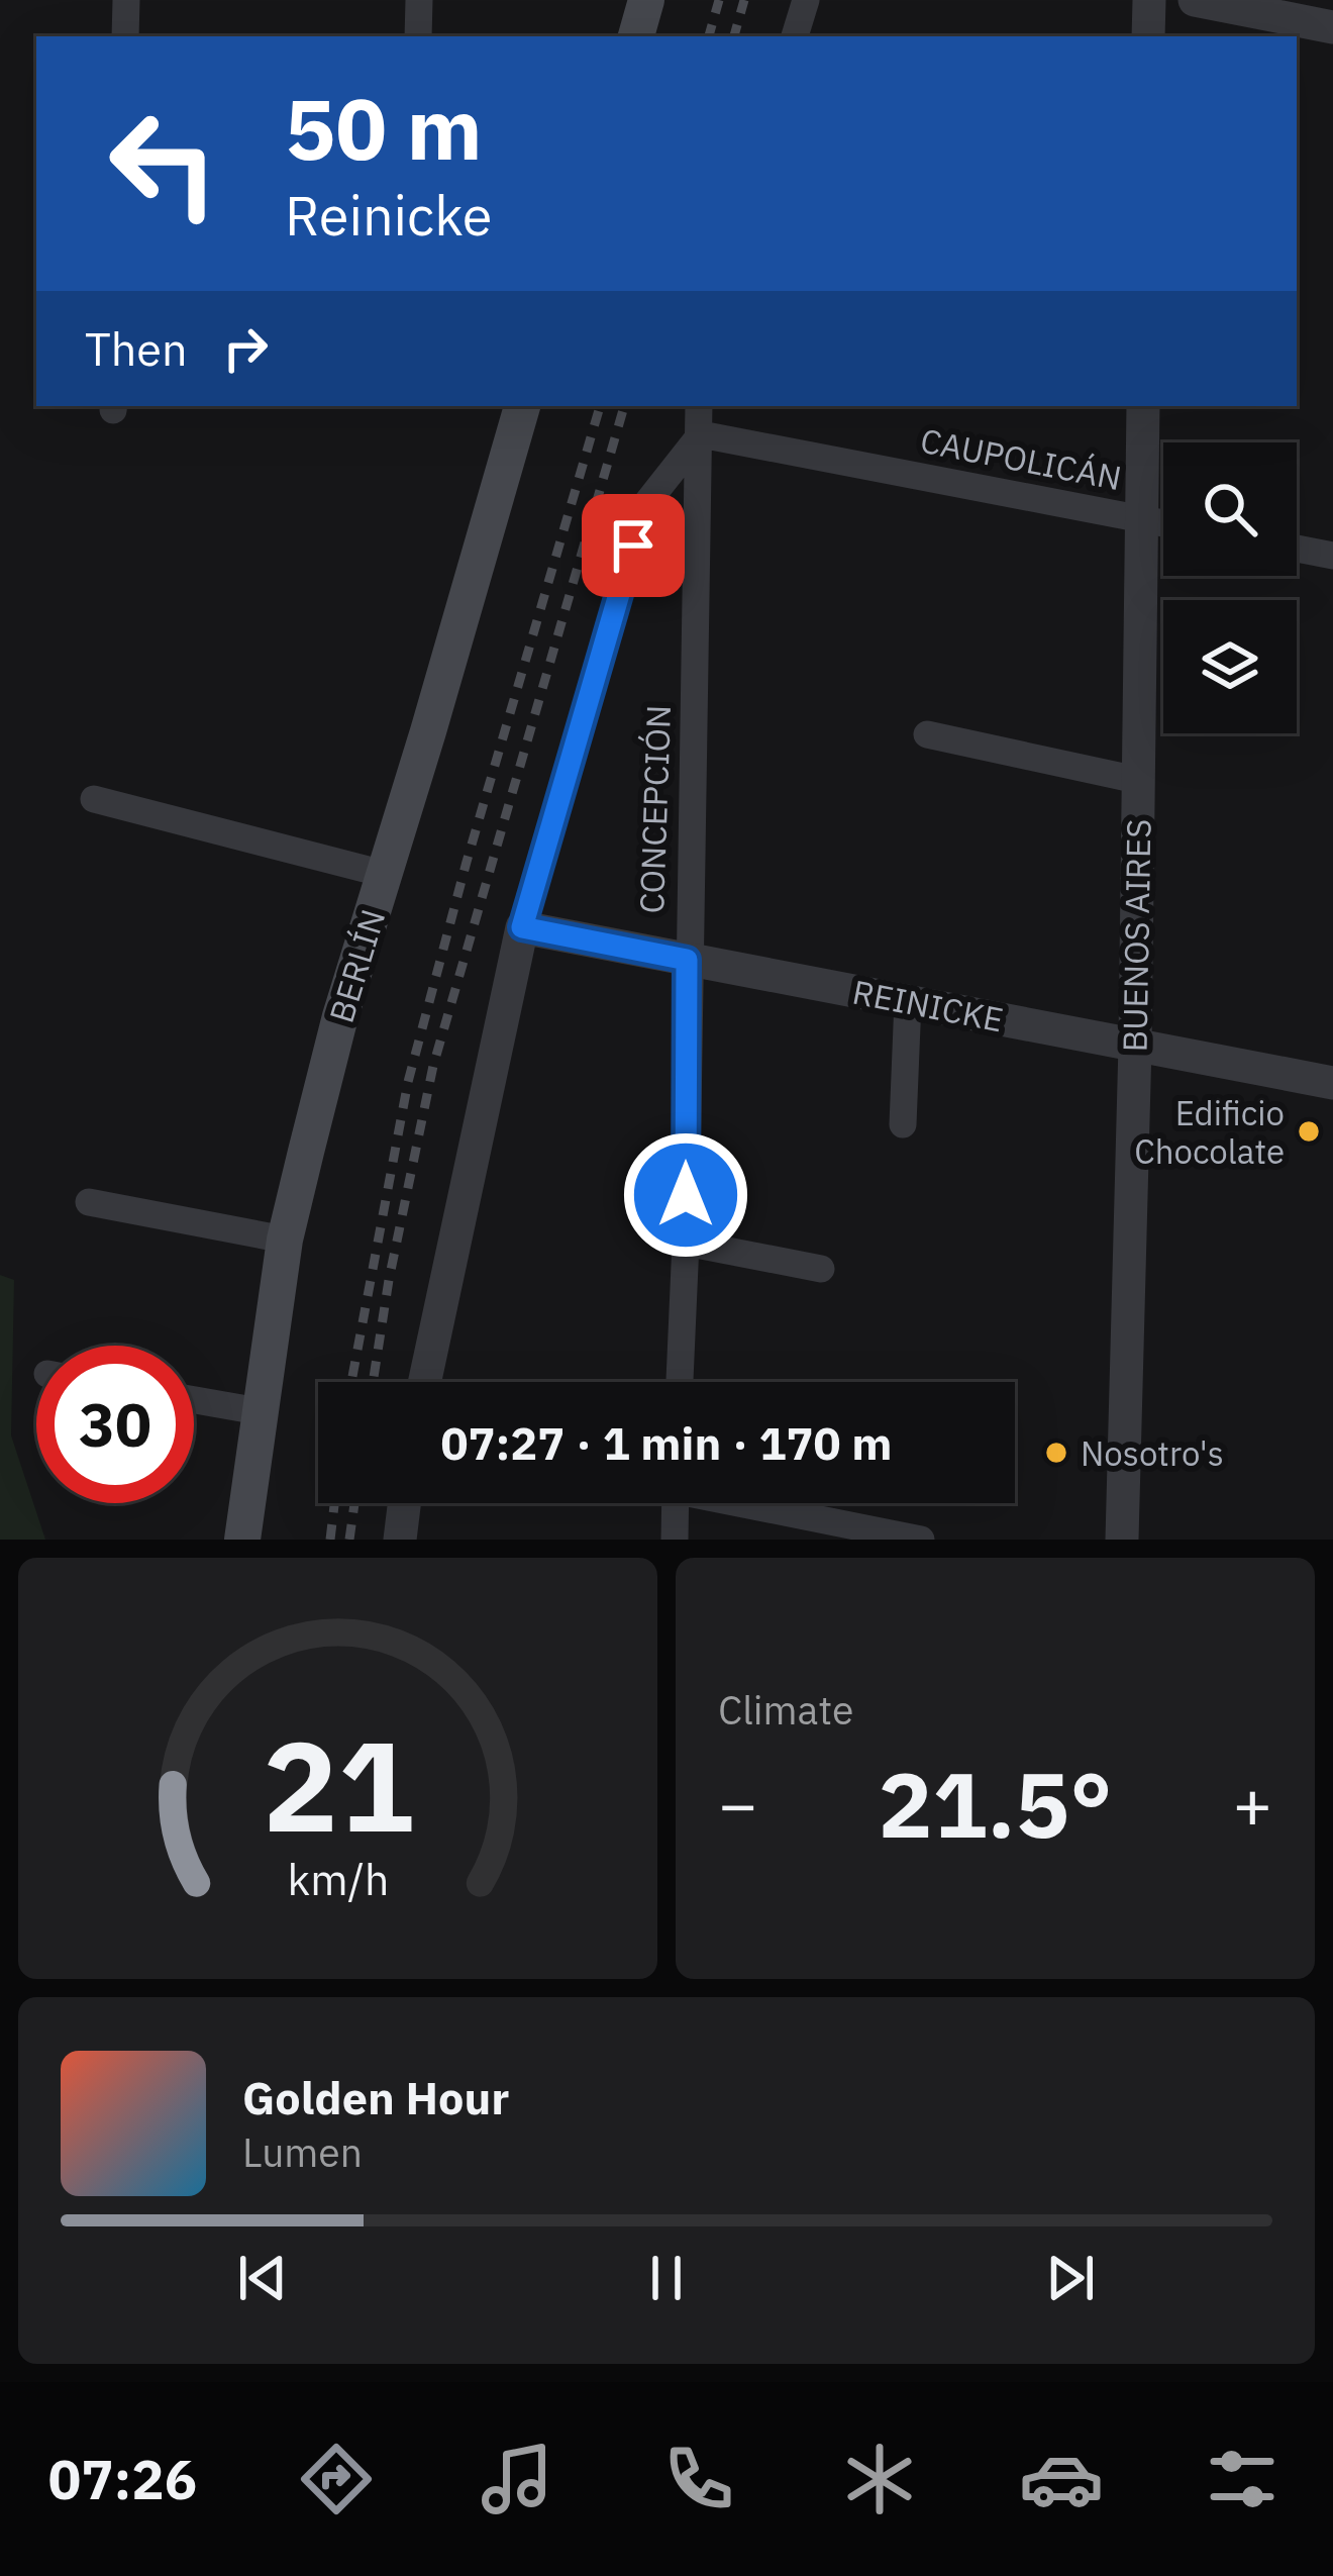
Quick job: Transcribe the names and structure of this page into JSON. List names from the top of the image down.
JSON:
{
  "streets": {
    "main road": ["BERLÍN"],
    "street": [
      "CAUPOLICÁN",
      "CONCEPCIÓN",
      "BUENOS AIRES",
      "REINICKE"
    ]
  },
  "crossings": [
    ["CAUPOLICÁN", "CONCEPCIÓN"],
    ["CAUPOLICÁN", "BUENOS AIRES"],
    ["CONCEPCIÓN", "REINICKE"],
    ["BUENOS AIRES", "REINICKE"]
  ],
  "places": ["Edificio Chocolate", "Nosotro's"],
  "page": {
    "turn": ["50 m", "Reinicke"],
    "then": "Then",
    "limit": "30",
    "trip": "07:27 · 1 min · 170 m",
    "tile": "Climate",
    "heat": ["−", "21.5°", "+"],
    "song": ["Golden Hour", "Lumen"],
    "tabs": "07:26",
    "gauge": ["21", "km/h"]
  }
}
